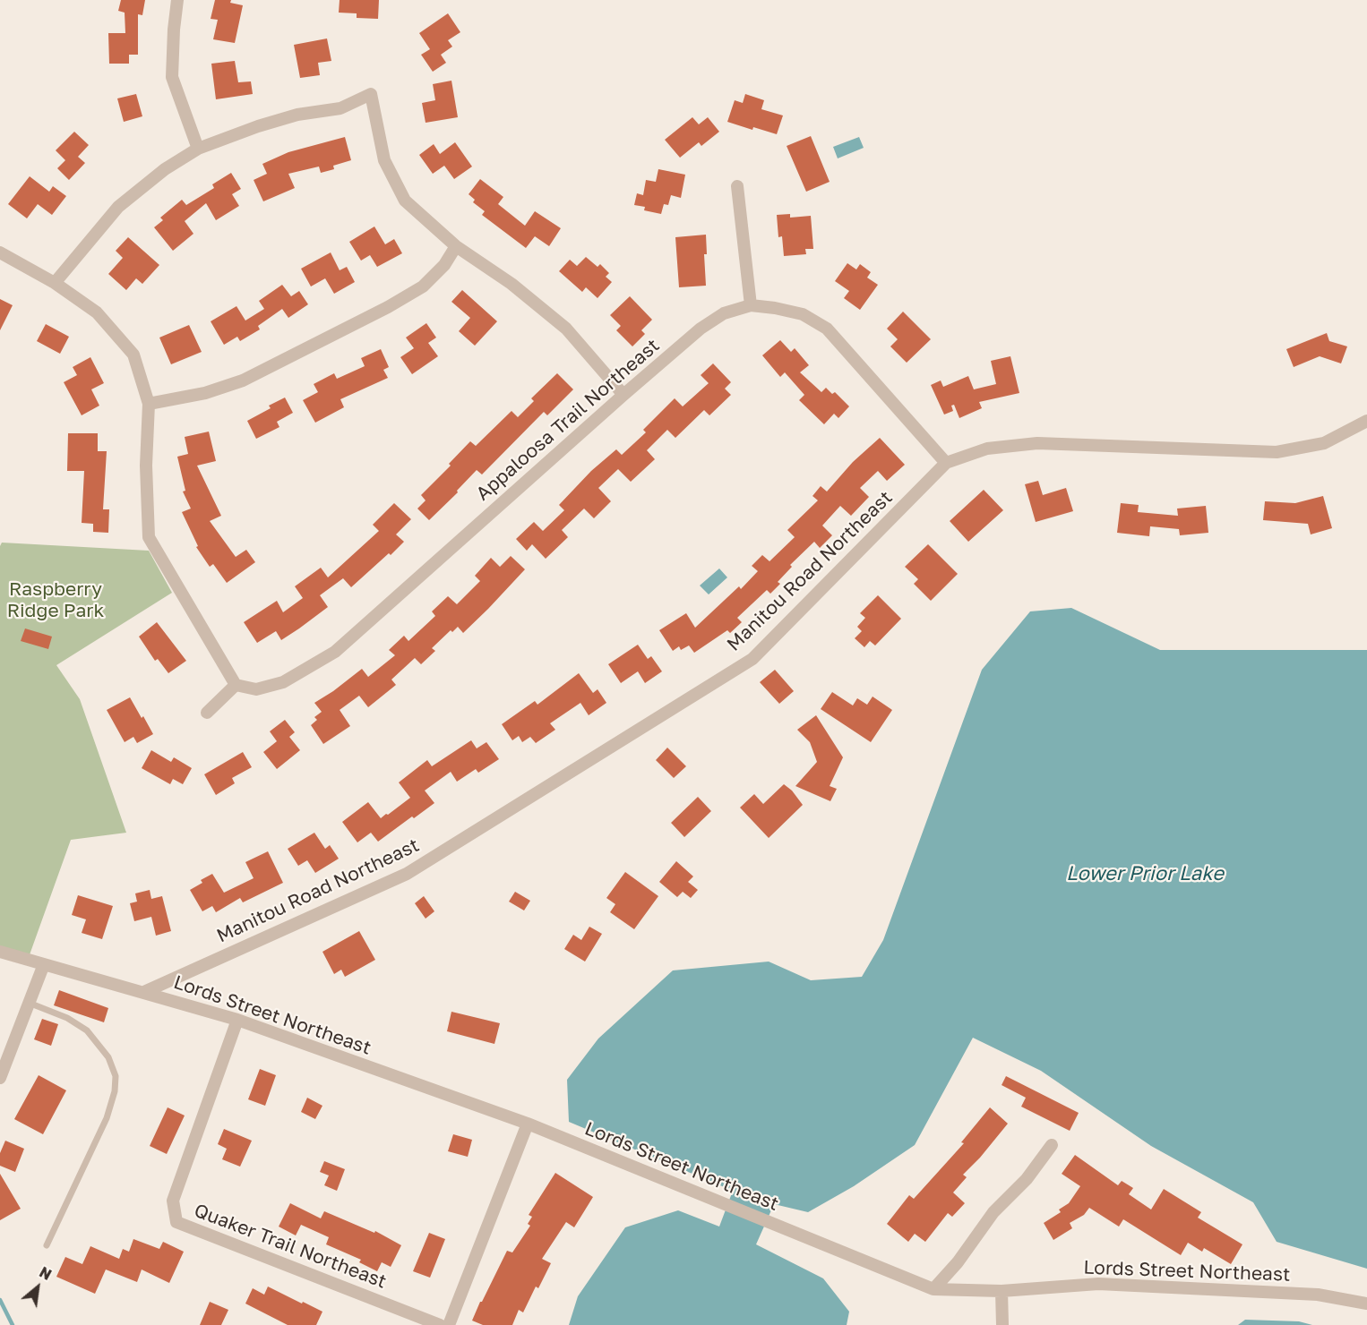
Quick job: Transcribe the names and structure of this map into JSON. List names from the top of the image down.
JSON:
{
  "streets": {
    "street": [
      "Appaloosa Trail Northeast",
      "Manitou Road Northeast",
      "Lords Street Northeast",
      "Quaker Trail Northeast"
    ]
  },
  "crossings": [
    ["Appaloosa Trail Northeast", "Manitou Road Northeast"],
    ["Manitou Road Northeast", "Lords Street Northeast"],
    ["Lords Street Northeast", "Quaker Trail Northeast"]
  ],
  "water": ["Lower Prior Lake"],
  "parks": ["Raspberry Ridge Park"],
  "north": "top right"
}
